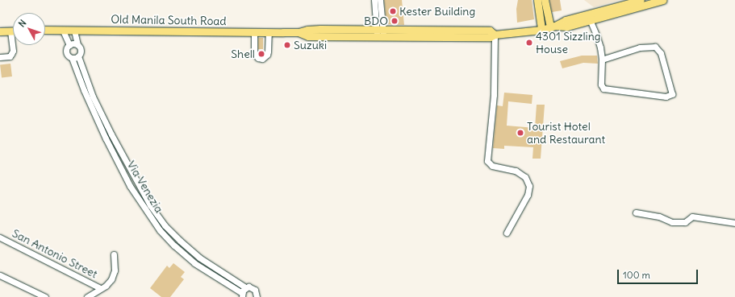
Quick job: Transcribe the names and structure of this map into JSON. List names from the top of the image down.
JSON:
{
  "streets": {
    "main road": ["Old Manila South Road"],
    "street": ["Via Venezia", "San Antonio Street"]
  },
  "places": [
    "Kester Building",
    "BDO",
    "4301 Sizzling House",
    "Suzuki",
    "Shell",
    "Tourist Hotel and Restaurant"
  ],
  "scale_bar": "100 m",
  "north": "top left"
}
